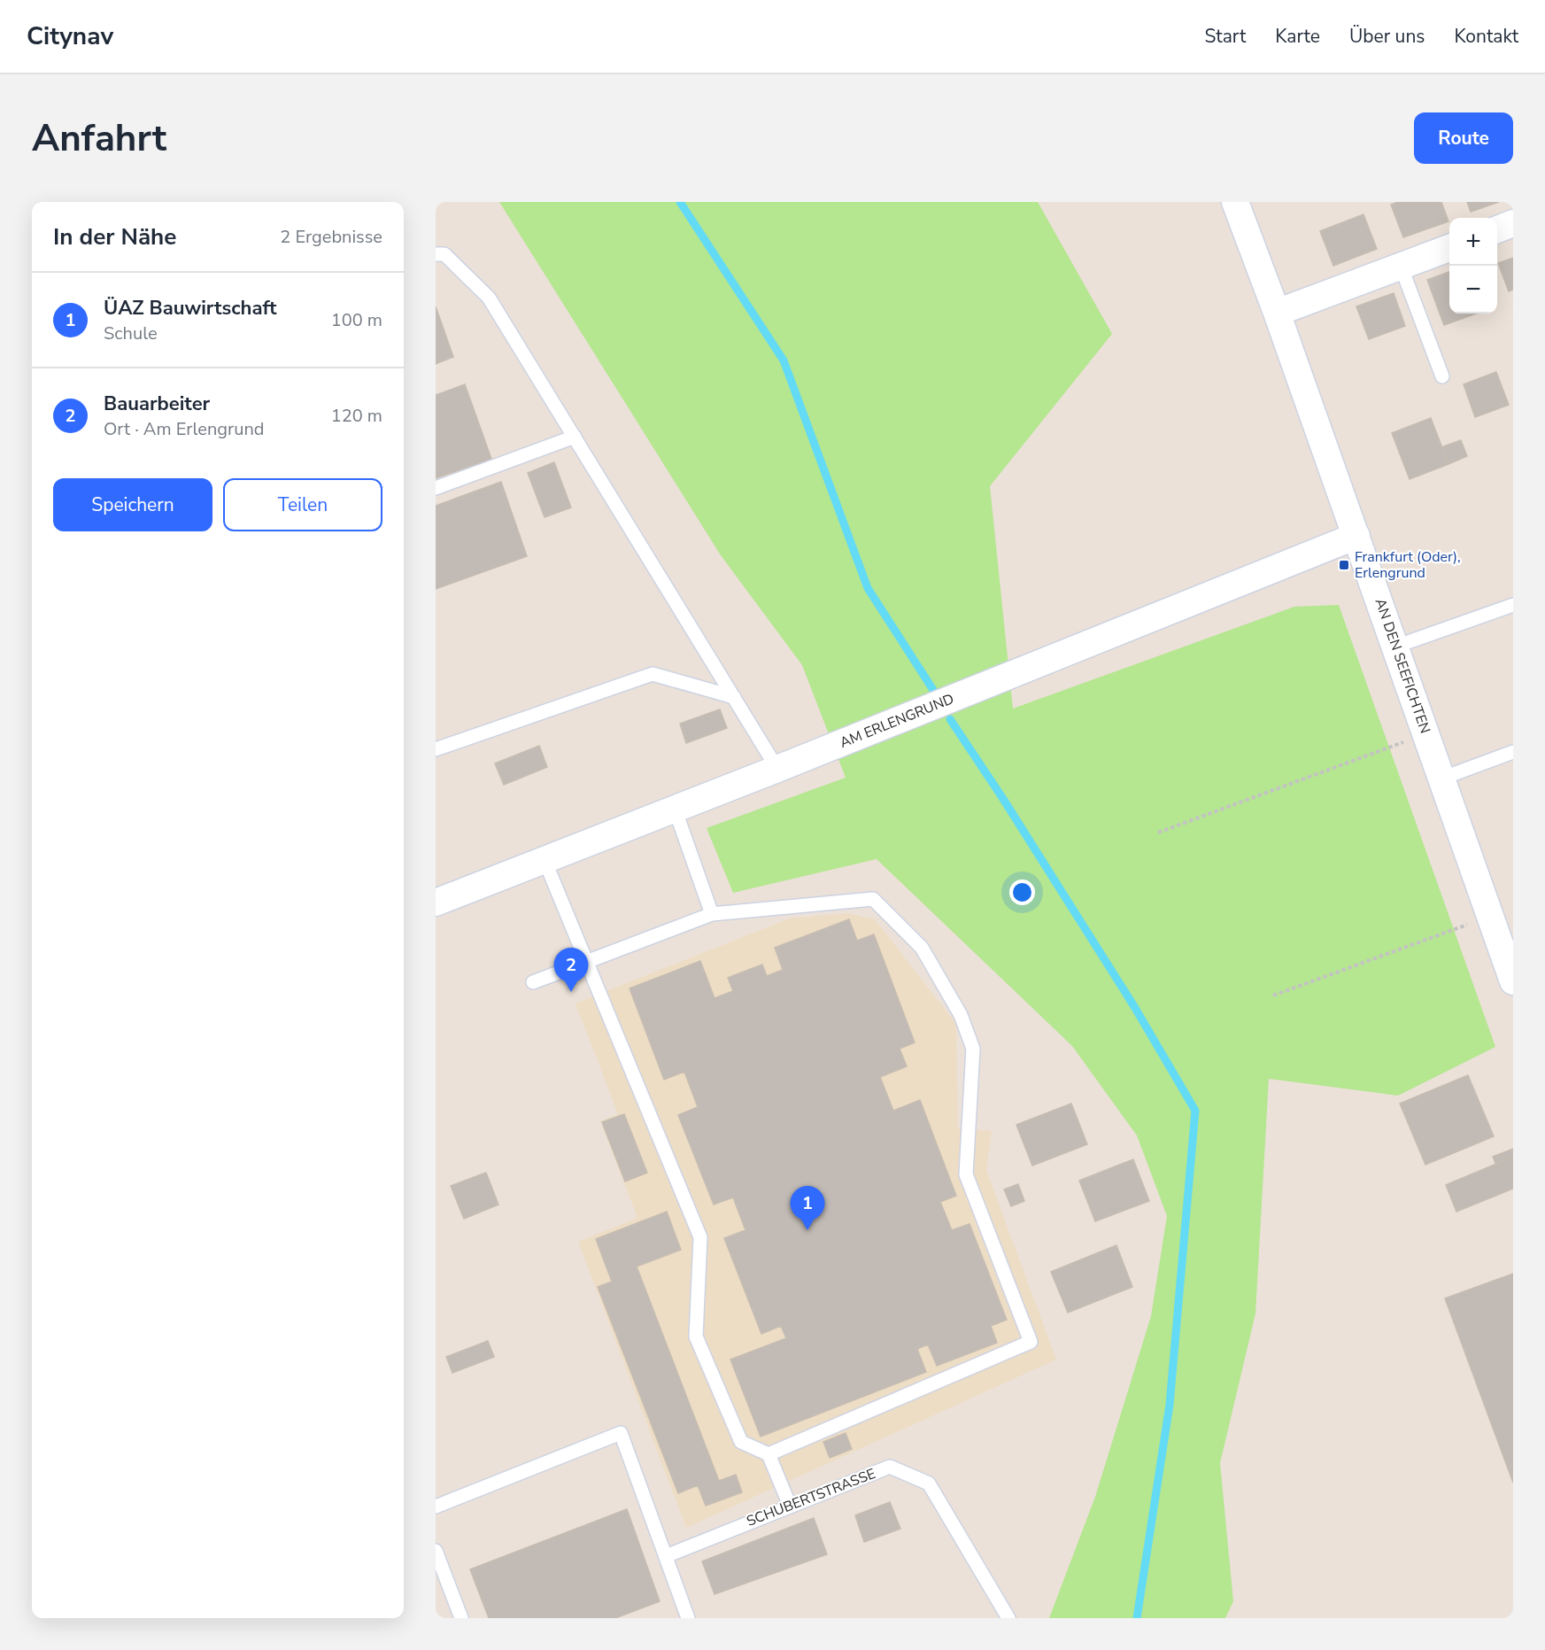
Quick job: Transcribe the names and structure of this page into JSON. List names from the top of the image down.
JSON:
{
  "streets": {
    "street": ["AN DEN SEEFICHTEN", "AM ERLENGRUND"],
    "lane": ["SCHUBERTSTRASSE"]
  },
  "crossings": [
    ["AN DEN SEEFICHTEN", "AM ERLENGRUND"]
  ],
  "places": {
    "transit": ["Frankfurt (Oder), Erlengrund"]
  },
  "page": {
    "header": "Citynav",
    "nav": [
      "Start",
      "Karte",
      "Über uns",
      "Kontakt"
    ],
    "buttons": [
      "Route",
      ["Speichern", "Teilen"]
    ],
    "title": "Anfahrt",
    "heading": ["In der Nähe", "2 Ergebnisse"],
    "map_buttons": ["+", "−"],
    "list": [
      {
        "mark": "1",
        "name": "ÜAZ Bauwirtschaft",
        "note": "Schule",
        "value": "100 m"
      },
      {
        "mark": "2",
        "name": "Bauarbeiter",
        "note": "Ort · Am Erlengrund",
        "value": "120 m"
      }
    ],
    "pins": ["2", "1"]
  }
}
